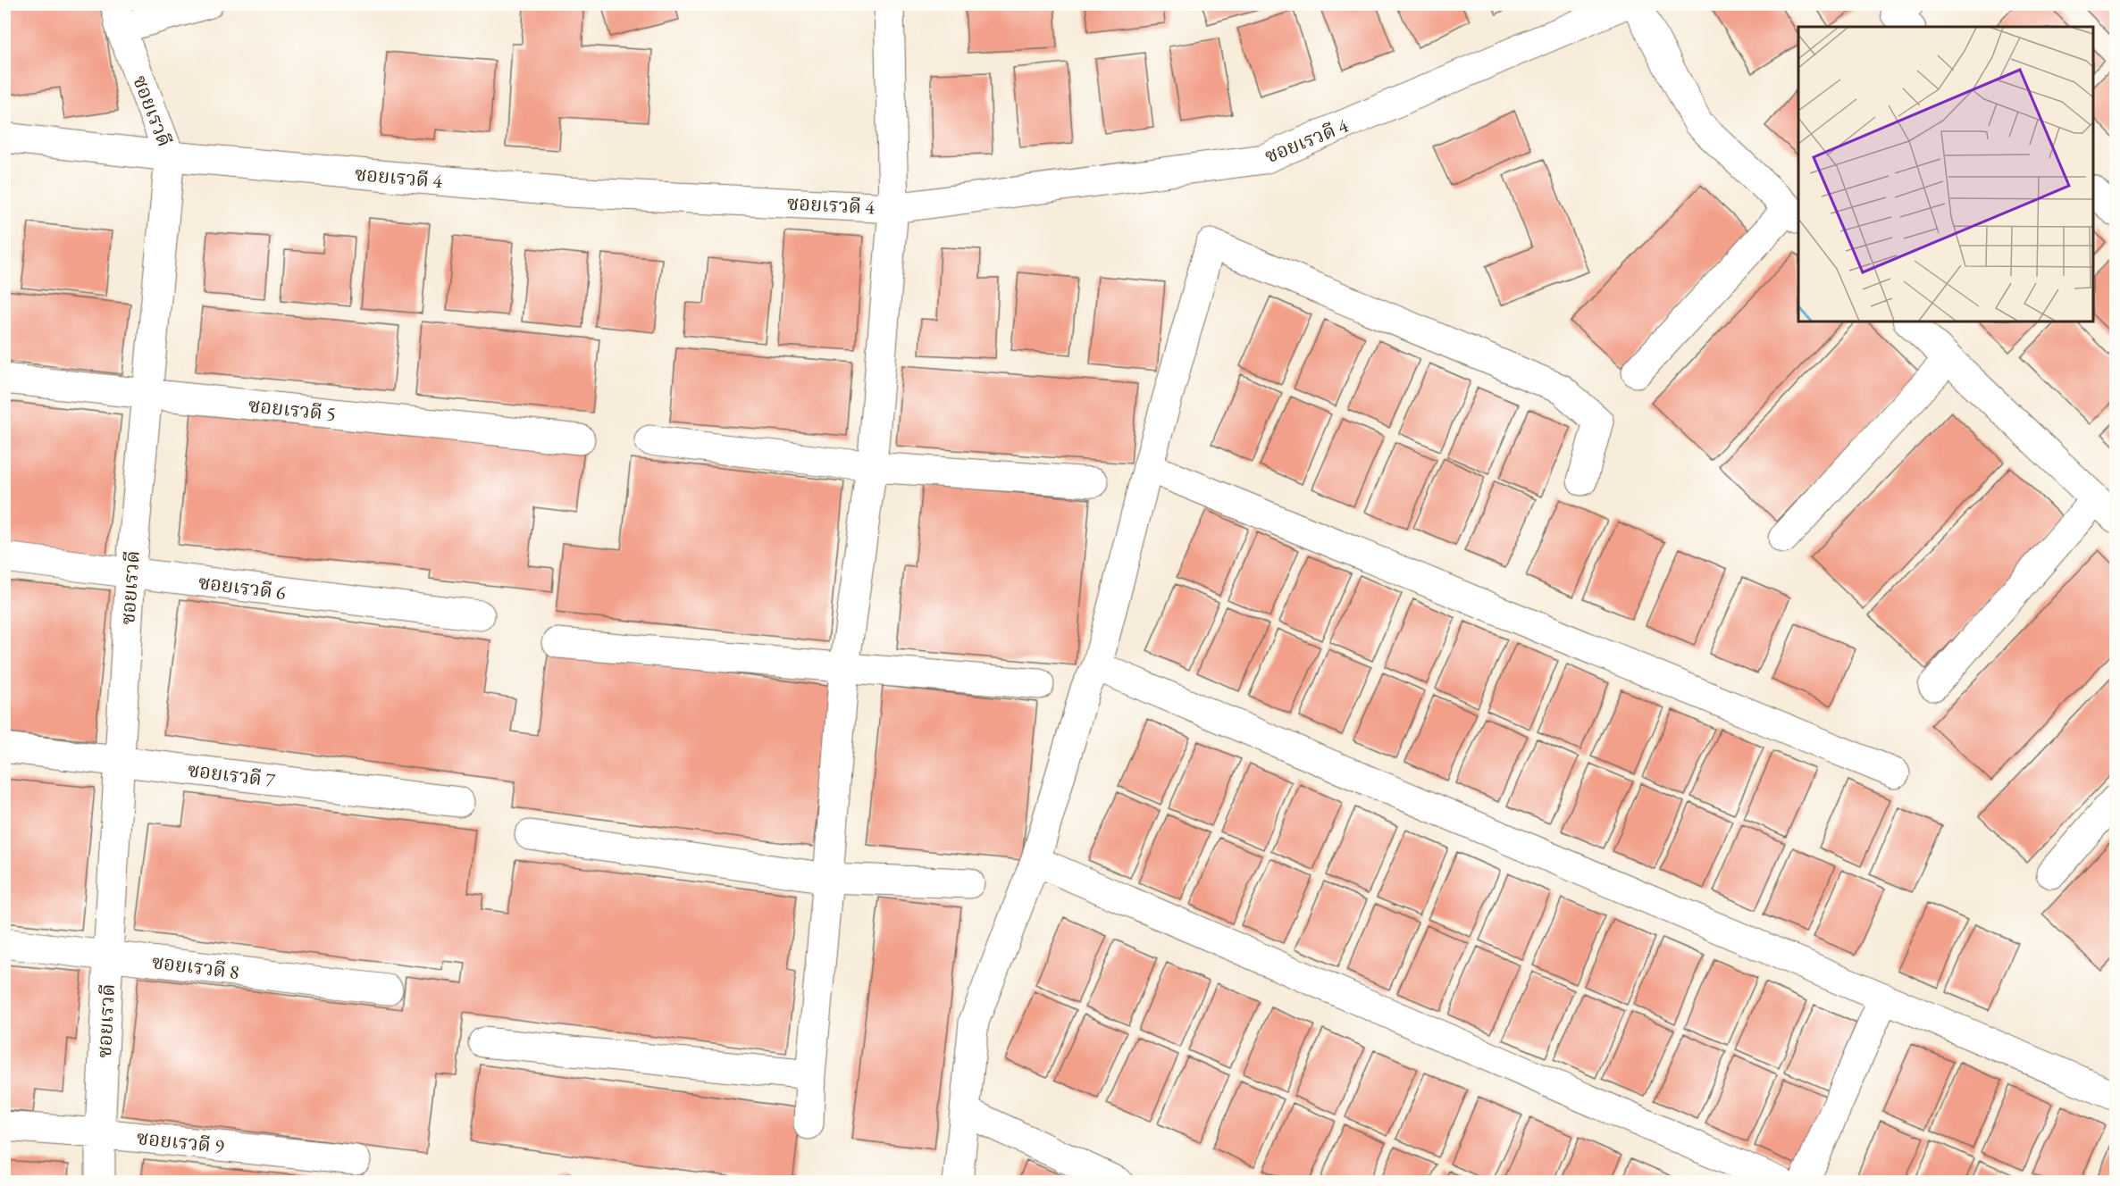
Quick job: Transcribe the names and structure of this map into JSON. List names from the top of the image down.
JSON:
{
  "streets": {
    "street": [
      "ซอยเรวดี",
      "ซอยเรวดี 4",
      "ซอยเรวดี 5",
      "ซอยเรวดี 6",
      "ซอยเรวดี 7",
      "ซอยเรวดี 8",
      "ซอยเรวดี 9"
    ]
  },
  "crossings": [
    ["ซอยเรวดี", "ซอยเรวดี 4"],
    ["ซอยเรวดี", "ซอยเรวดี 5"],
    ["ซอยเรวดี", "ซอยเรวดี 6"],
    ["ซอยเรวดี", "ซอยเรวดี 7"],
    ["ซอยเรวดี", "ซอยเรวดี 8"],
    ["ซอยเรวดี", "ซอยเรวดี 9"]
  ]
}
